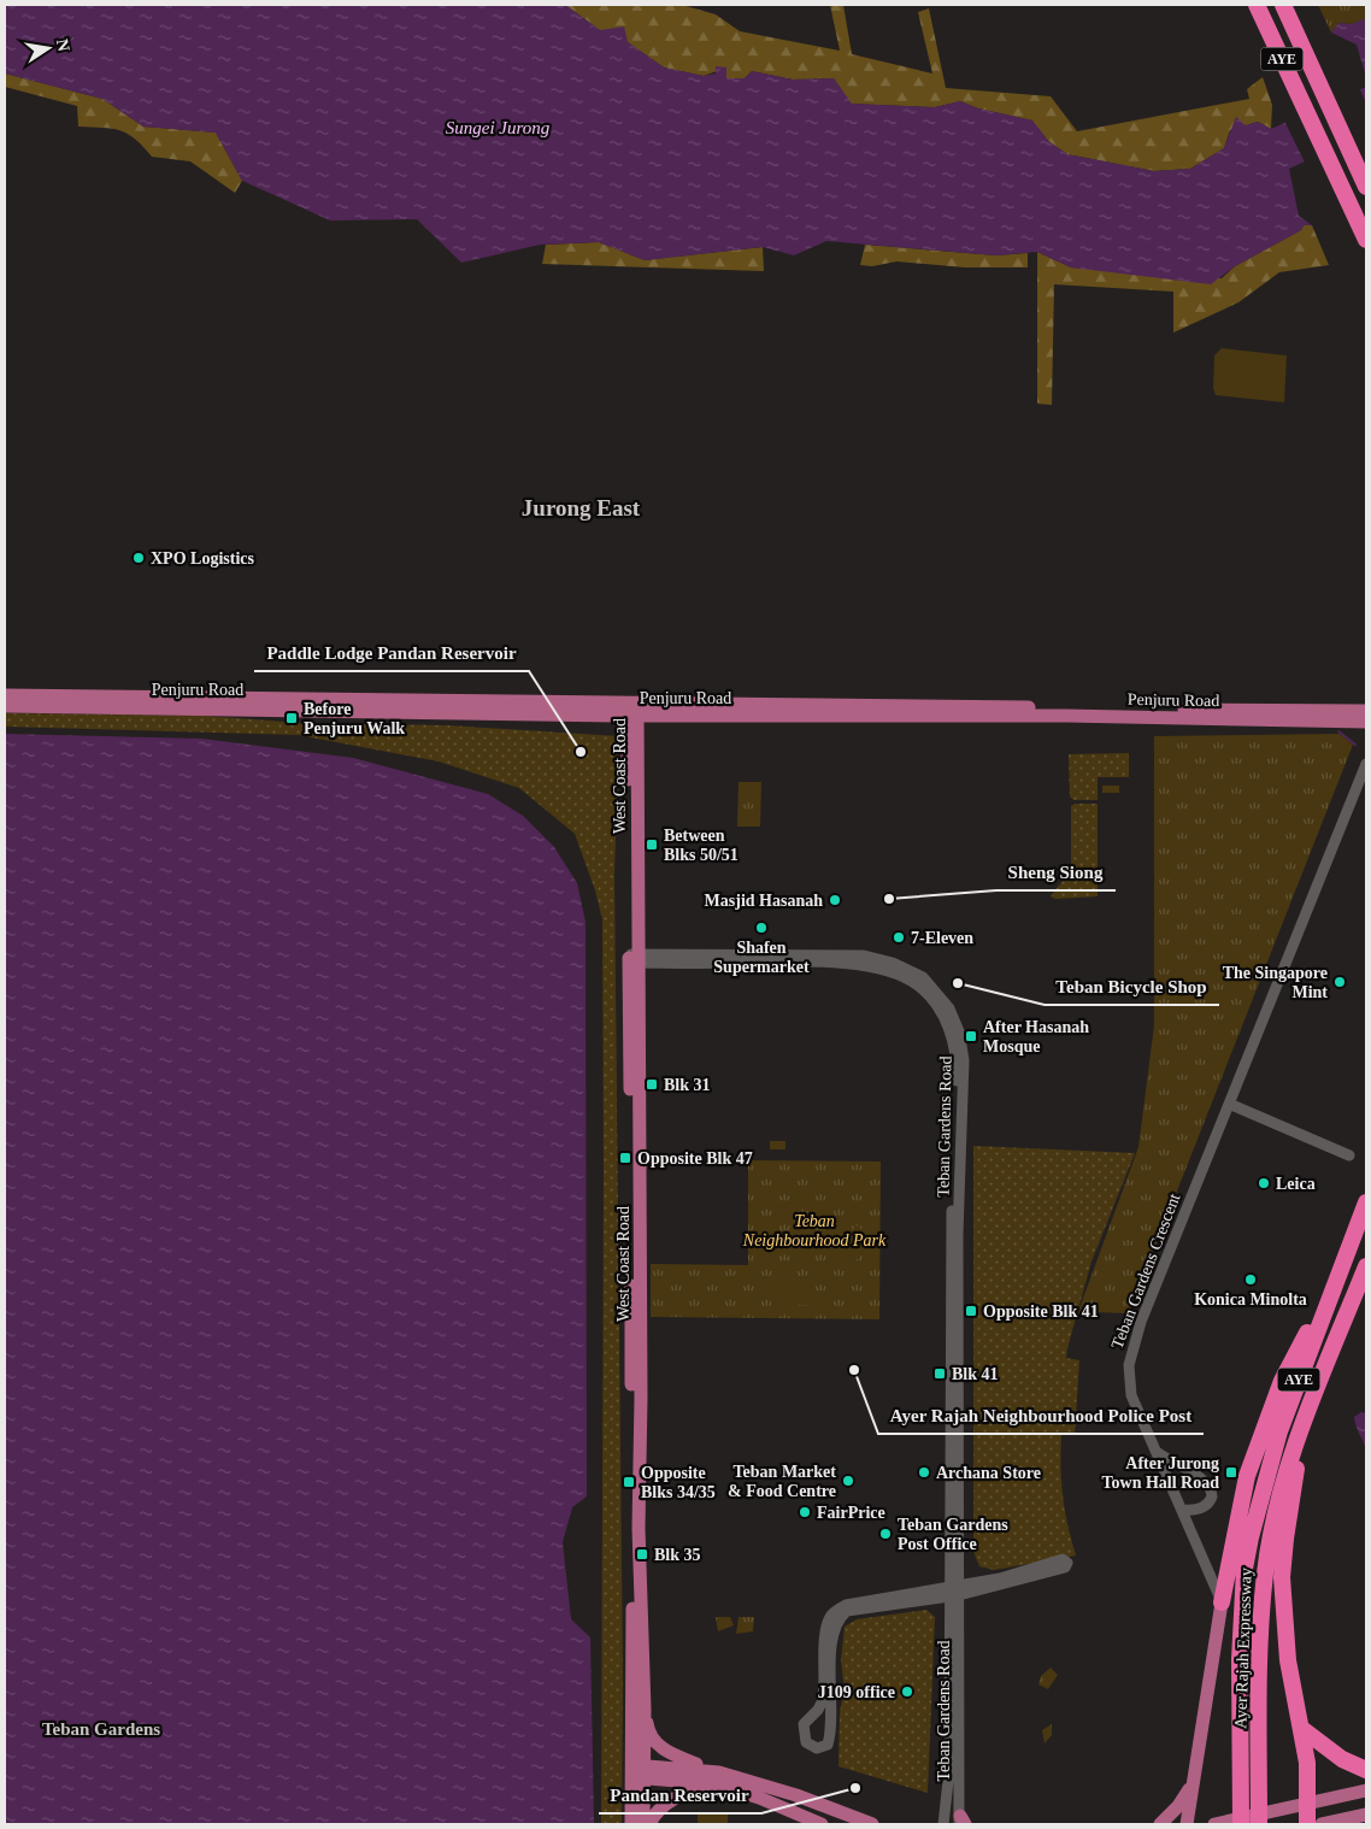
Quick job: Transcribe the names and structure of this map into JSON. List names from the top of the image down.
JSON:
{
  "streets": {
    "highway": ["AYE", "Ayer Rajah Expressway"],
    "main road": ["Penjuru Road", "West Coast Road"],
    "street": ["Teban Gardens Road", "Teban Gardens Crescent"]
  },
  "crossings": [
    ["Penjuru Road", "West Coast Road"],
    ["West Coast Road", "Teban Gardens Road"]
  ],
  "districts": ["Jurong East", "Teban Gardens"],
  "water": ["Sungei Jurong"],
  "parks": ["Teban Neighbourhood Park"],
  "places": {
    "other": [
      "XPO Logistics",
      "Paddle Lodge Pandan Reservoir",
      "Sheng Siong",
      "Masjid Hasanah",
      "Shafen Supermarket",
      "7-Eleven",
      "The Singapore Mint",
      "Teban Bicycle Shop",
      "Leica",
      "Konica Minolta",
      "Ayer Rajah Neighbourhood Police Post",
      "Archana Store",
      "Teban Market & Food Centre",
      "FairPrice",
      "Teban Gardens Post Office",
      "J109 office",
      "Pandan Reservoir"
    ],
    "transit": [
      "Before Penjuru Walk",
      "Between Blks 50/51",
      "After Hasanah Mosque",
      "Blk 31",
      "Opposite Blk 47",
      "Opposite Blk 41",
      "Blk 41",
      "After Jurong Town Hall Road",
      "Opposite Blks 34/35",
      "Blk 35"
    ]
  },
  "north": "right"
}
